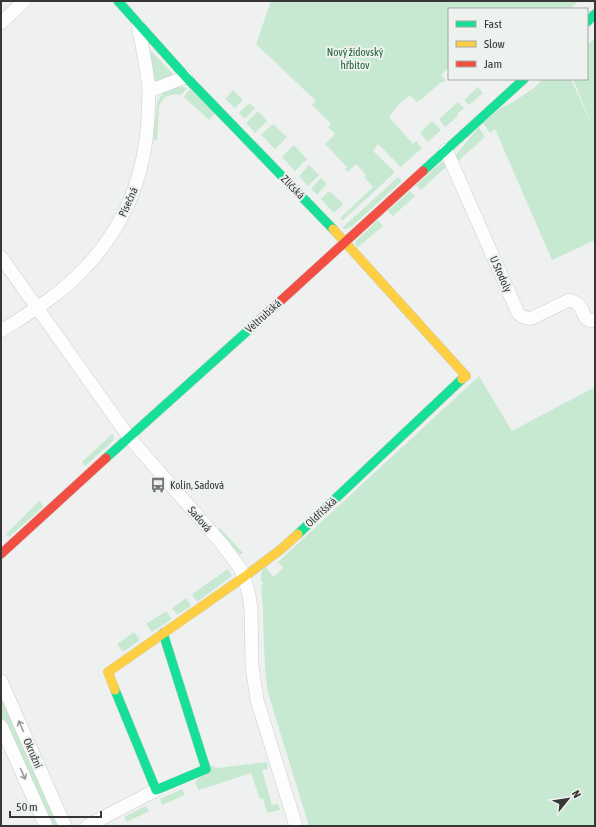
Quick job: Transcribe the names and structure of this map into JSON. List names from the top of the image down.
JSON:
{
  "streets": {
    "street": [
      "Zličská",
      "Písečná",
      "U Stodoly",
      "Veltrubská",
      "Oldřišská",
      "Sadová",
      "Okružní"
    ]
  },
  "crossings": [
    ["Zličská", "Písečná"],
    ["Zličská", "Veltrubská"],
    ["Zličská", "Oldřišská"],
    ["Písečná", "Sadová"],
    ["U Stodoly", "Veltrubská"],
    ["Veltrubská", "Sadová"],
    ["Oldřišská", "Sadová"]
  ],
  "parks": ["Nový židovský hřbitov"],
  "places": {
    "bus stop": ["Kolín, Sadová"]
  },
  "legend": ["Fast", "Slow", "Jam"],
  "scale_bar": "50 m",
  "north": "top right"
}
